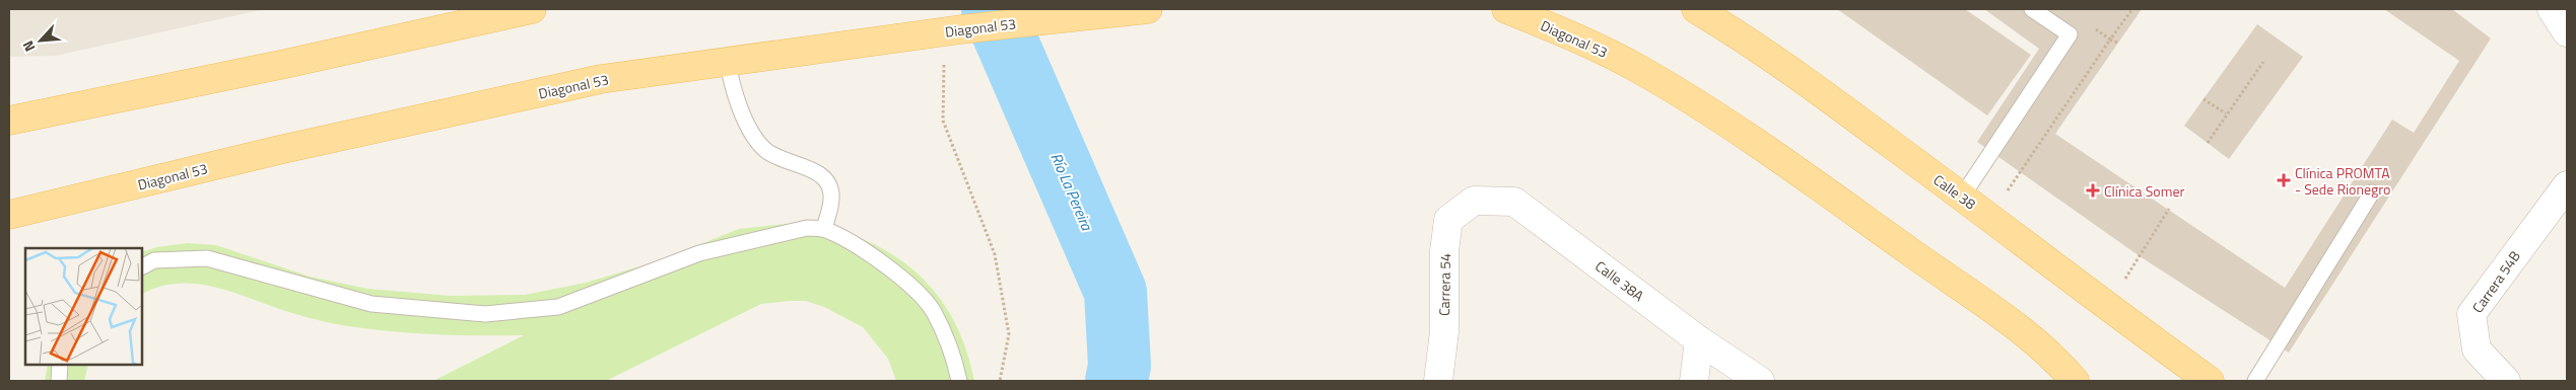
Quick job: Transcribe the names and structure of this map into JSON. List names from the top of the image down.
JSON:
{
  "streets": {
    "main road": ["Diagonal 53", "Calle 38"],
    "street": ["Calle 38A", "Carrera 54B", "Carrera 54"]
  },
  "crossings": [
    ["Calle 38A", "Carrera 54"]
  ],
  "water": ["Río La Pereira"],
  "places": {
    "health": ["Clínica PROMTA - Sede Rionegro", "Clínica Somer"]
  },
  "north": "bottom left"
}
